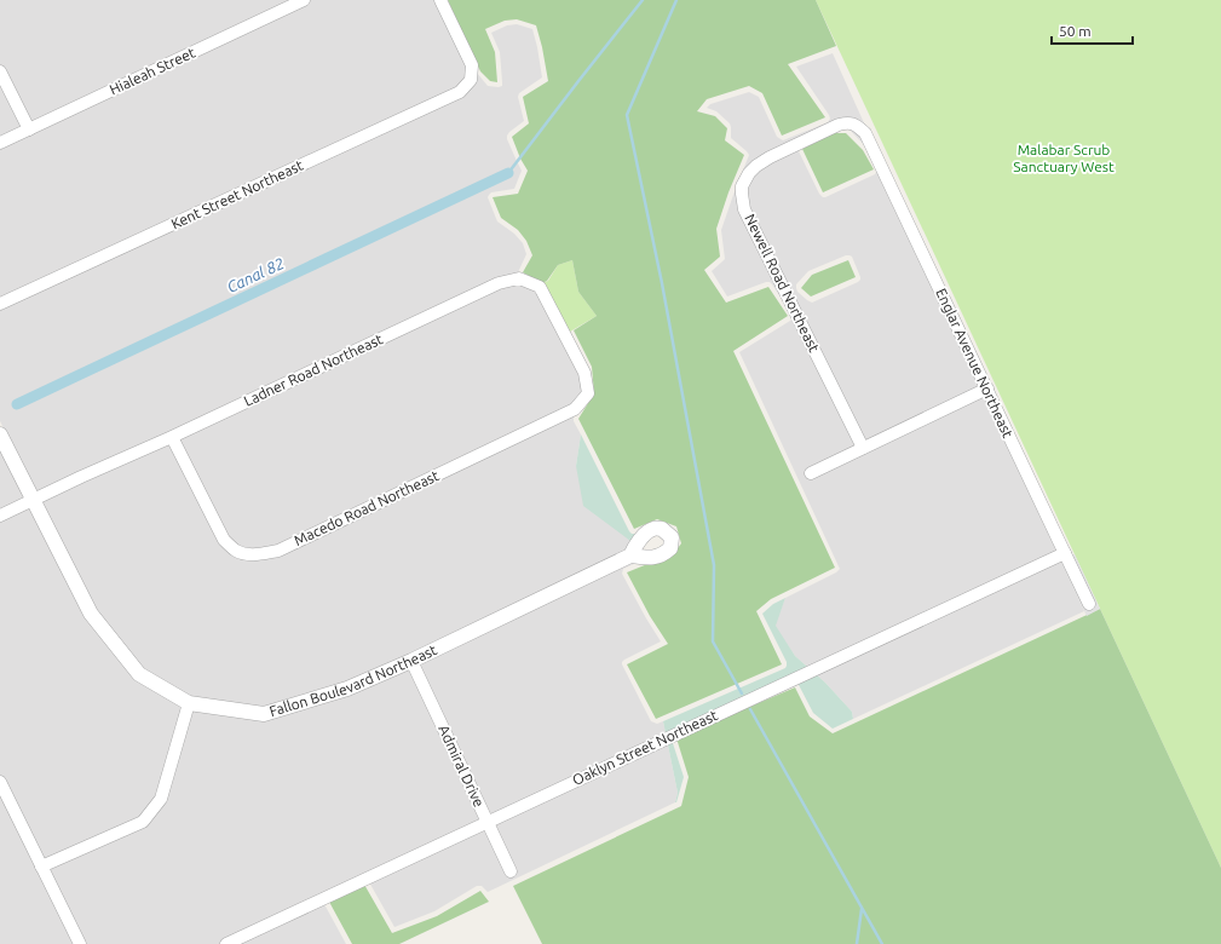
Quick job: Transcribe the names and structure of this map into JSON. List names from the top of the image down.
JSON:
{
  "streets": {
    "street": [
      "Hialeah Street",
      "Kent Street Northeast",
      "Newell Road Northeast",
      "Englar Avenue Northeast",
      "Ladner Road Northeast",
      "Macedo Road Northeast",
      "Fallon Boulevard Northeast",
      "Oaklyn Street Northeast",
      "Admiral Drive"
    ]
  },
  "crossings": [
    ["Newell Road Northeast", "Englar Avenue Northeast"],
    ["Englar Avenue Northeast", "Oaklyn Street Northeast"],
    ["Ladner Road Northeast", "Macedo Road Northeast"],
    ["Ladner Road Northeast", "Fallon Boulevard Northeast"],
    ["Fallon Boulevard Northeast", "Admiral Drive"],
    ["Oaklyn Street Northeast", "Admiral Drive"]
  ],
  "water": ["Canal 82"],
  "parks": ["Malabar Scrub Sanctuary West"],
  "scale_bar": "50 m"
}
